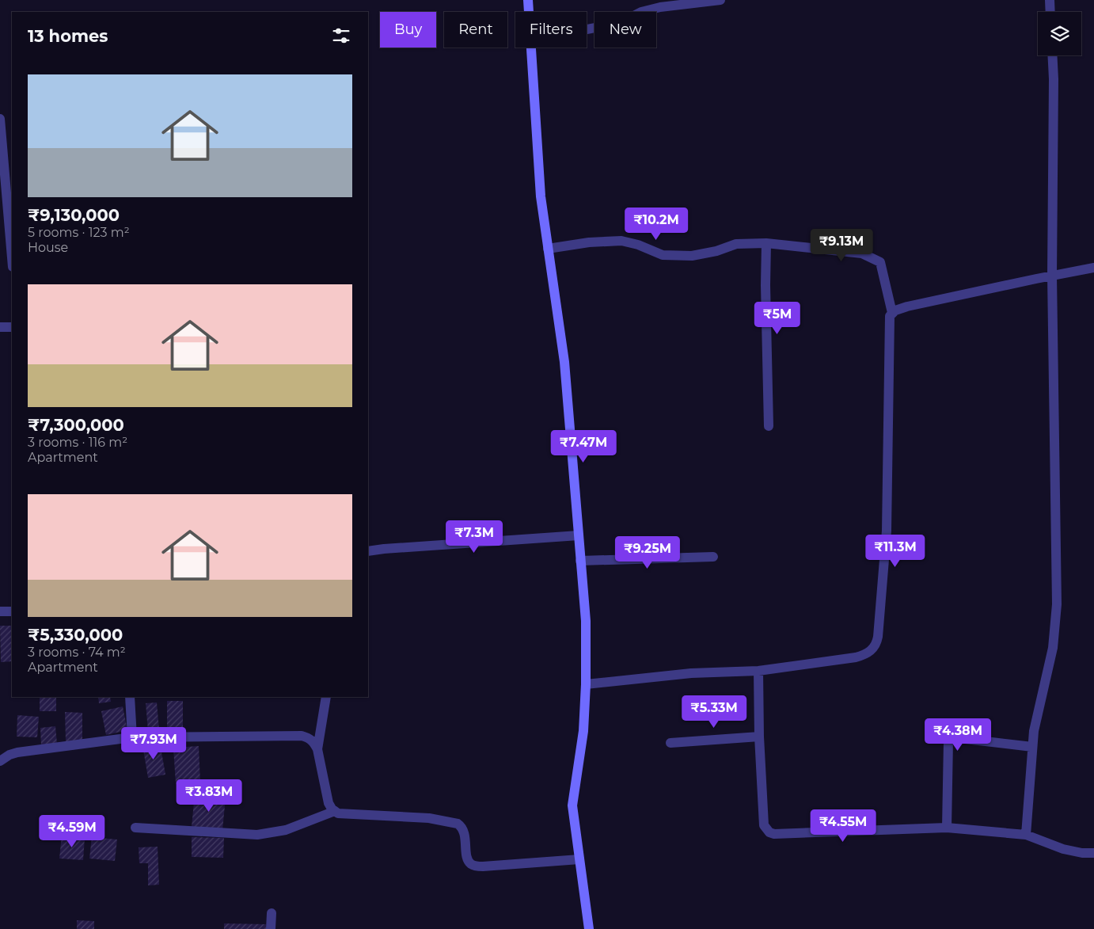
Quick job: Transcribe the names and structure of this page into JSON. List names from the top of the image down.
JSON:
{
  "page": {
    "chip": [
      "Buy",
      "Rent",
      "Filters",
      "New"
    ],
    "heading": "13 homes",
    "list": [
      {
        "name": "₹9,130,000",
        "note": "5 rooms · 123 m² · House"
      },
      {
        "name": "₹7,300,000",
        "note": "3 rooms · 116 m² · Apartment"
      },
      {
        "name": "₹5,330,000",
        "note": "3 rooms · 74 m² · Apartment"
      }
    ],
    "price": [
      "₹10.2M",
      "₹9.13M",
      "₹5M",
      "₹7.47M",
      "₹7.3M",
      "₹11.3M",
      "₹9.25M",
      "₹5.33M",
      "₹4.38M",
      "₹7.93M",
      "₹3.83M",
      "₹4.55M",
      "₹4.59M"
    ]
  }
}
